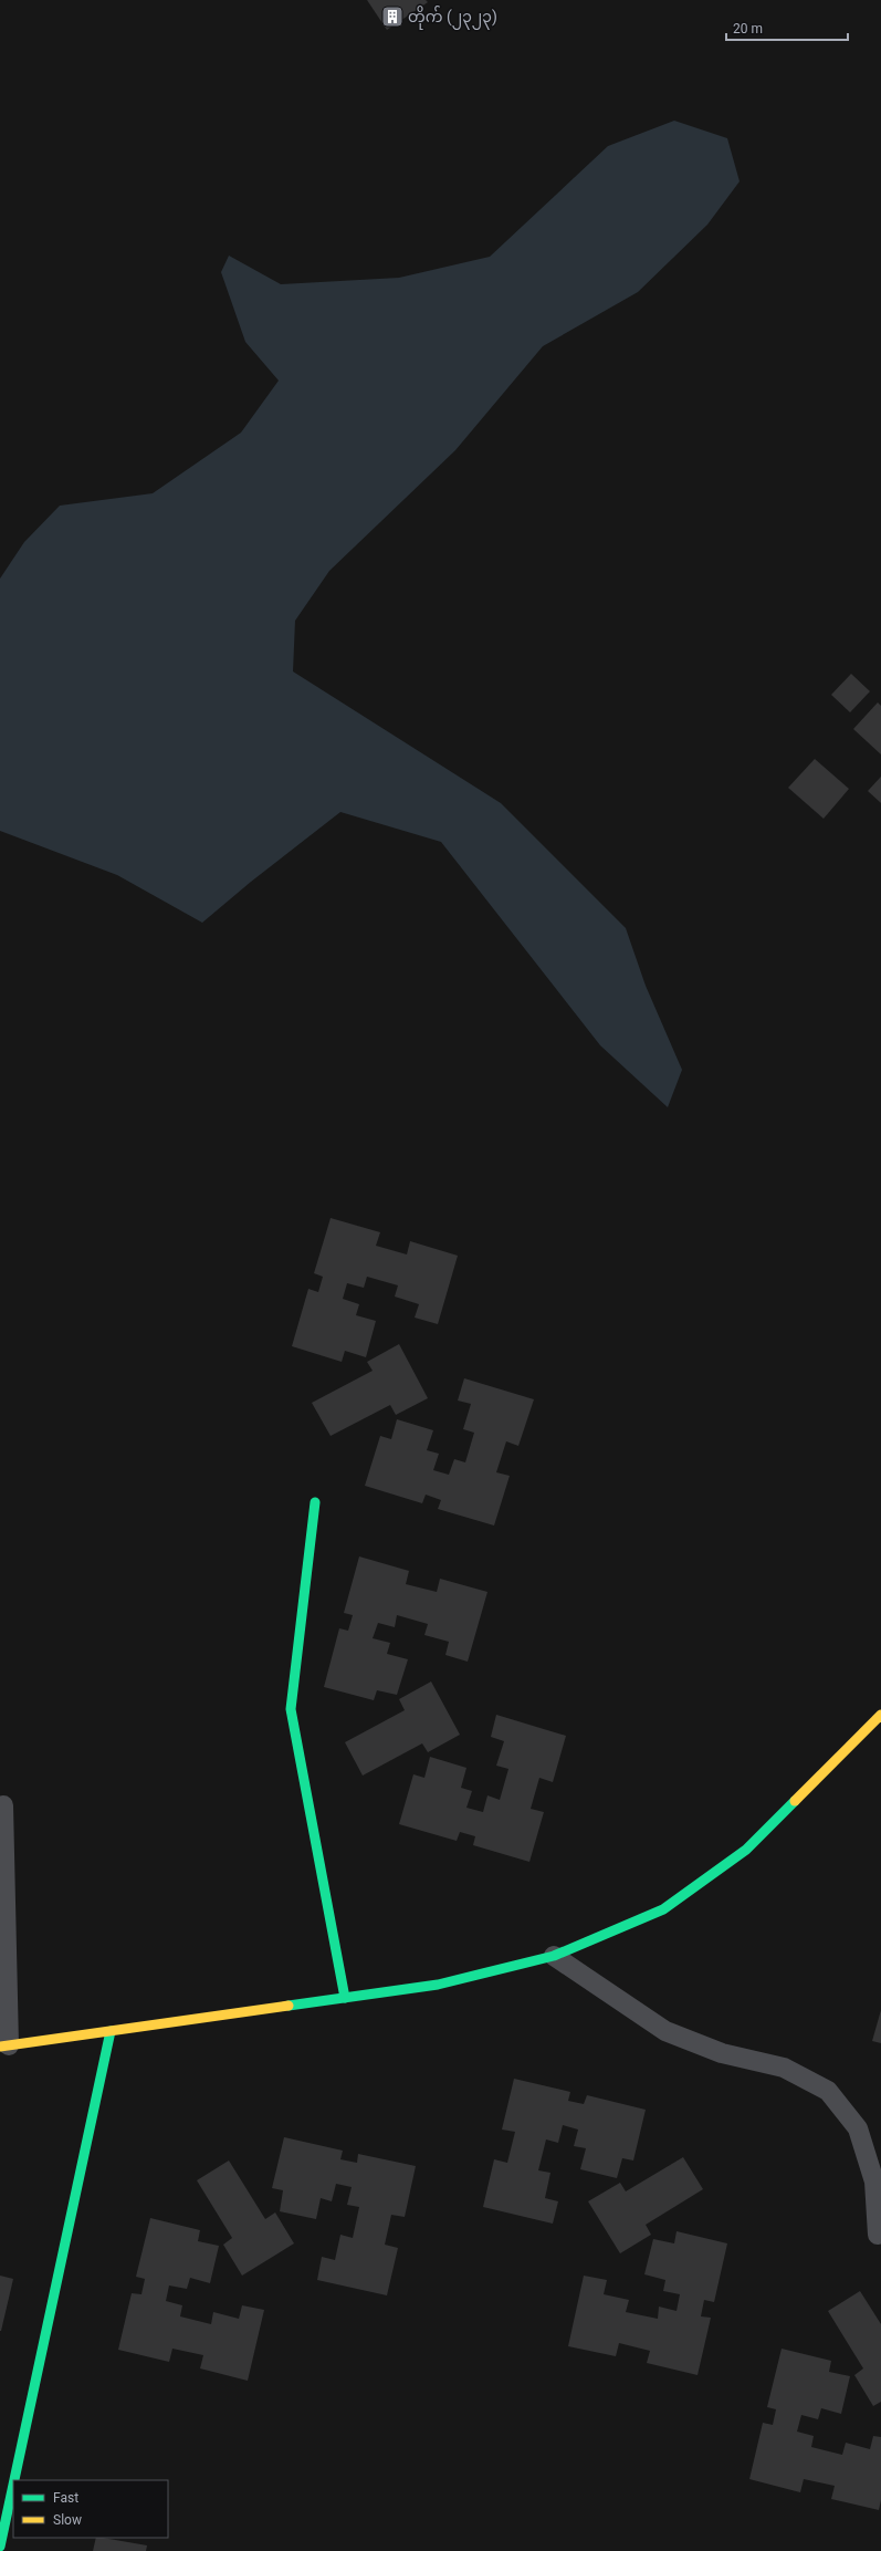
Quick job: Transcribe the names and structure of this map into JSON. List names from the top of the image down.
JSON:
{
  "places": {
    "building": ["တိုက် (၂၃၂၃)"]
  },
  "legend": ["Fast", "Slow"],
  "scale_bar": "20 m"
}
